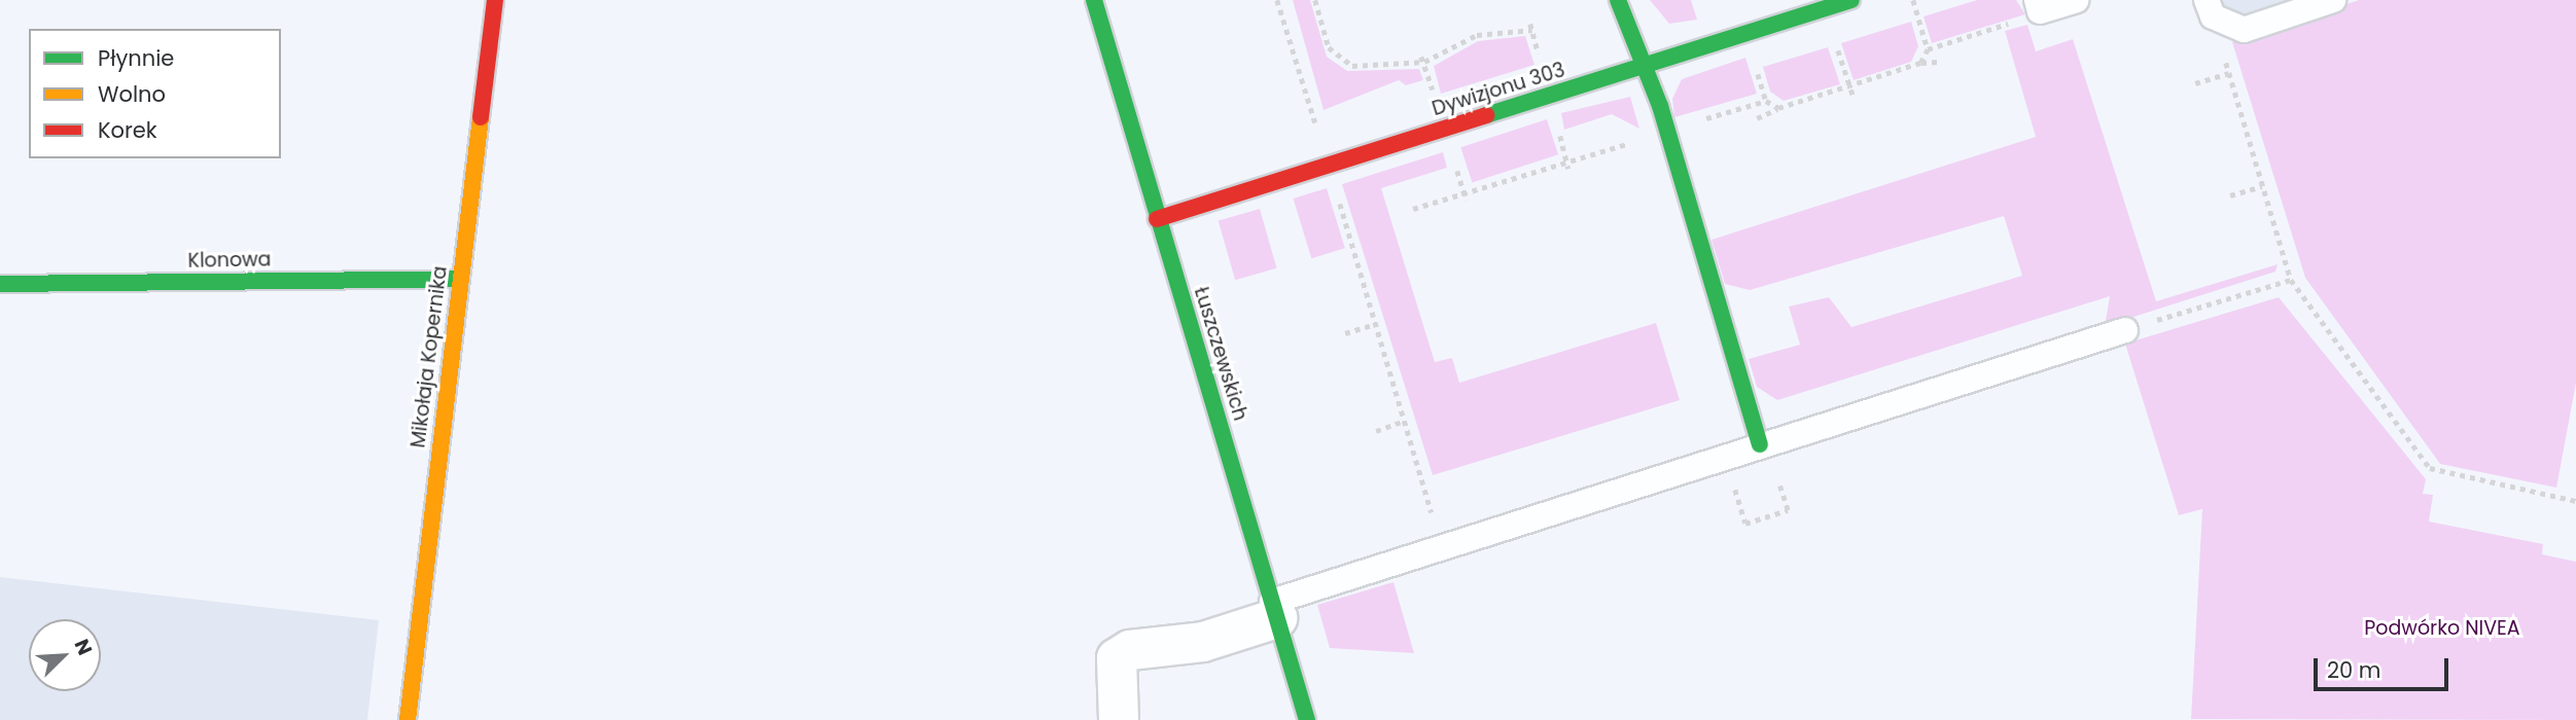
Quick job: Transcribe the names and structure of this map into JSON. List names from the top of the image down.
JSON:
{
  "streets": {
    "street": [
      "Dywizjonu 303",
      "Klonowa",
      "Łuszczewskich",
      "Mikołaja Kopernika"
    ]
  },
  "crossings": [
    ["Dywizjonu 303", "Łuszczewskich"],
    ["Klonowa", "Mikołaja Kopernika"]
  ],
  "parks": ["Podwórko NIVEA"],
  "legend": ["Płynnie", "Wolno", "Korek"],
  "scale_bar": "20 m",
  "north": "top right"
}
